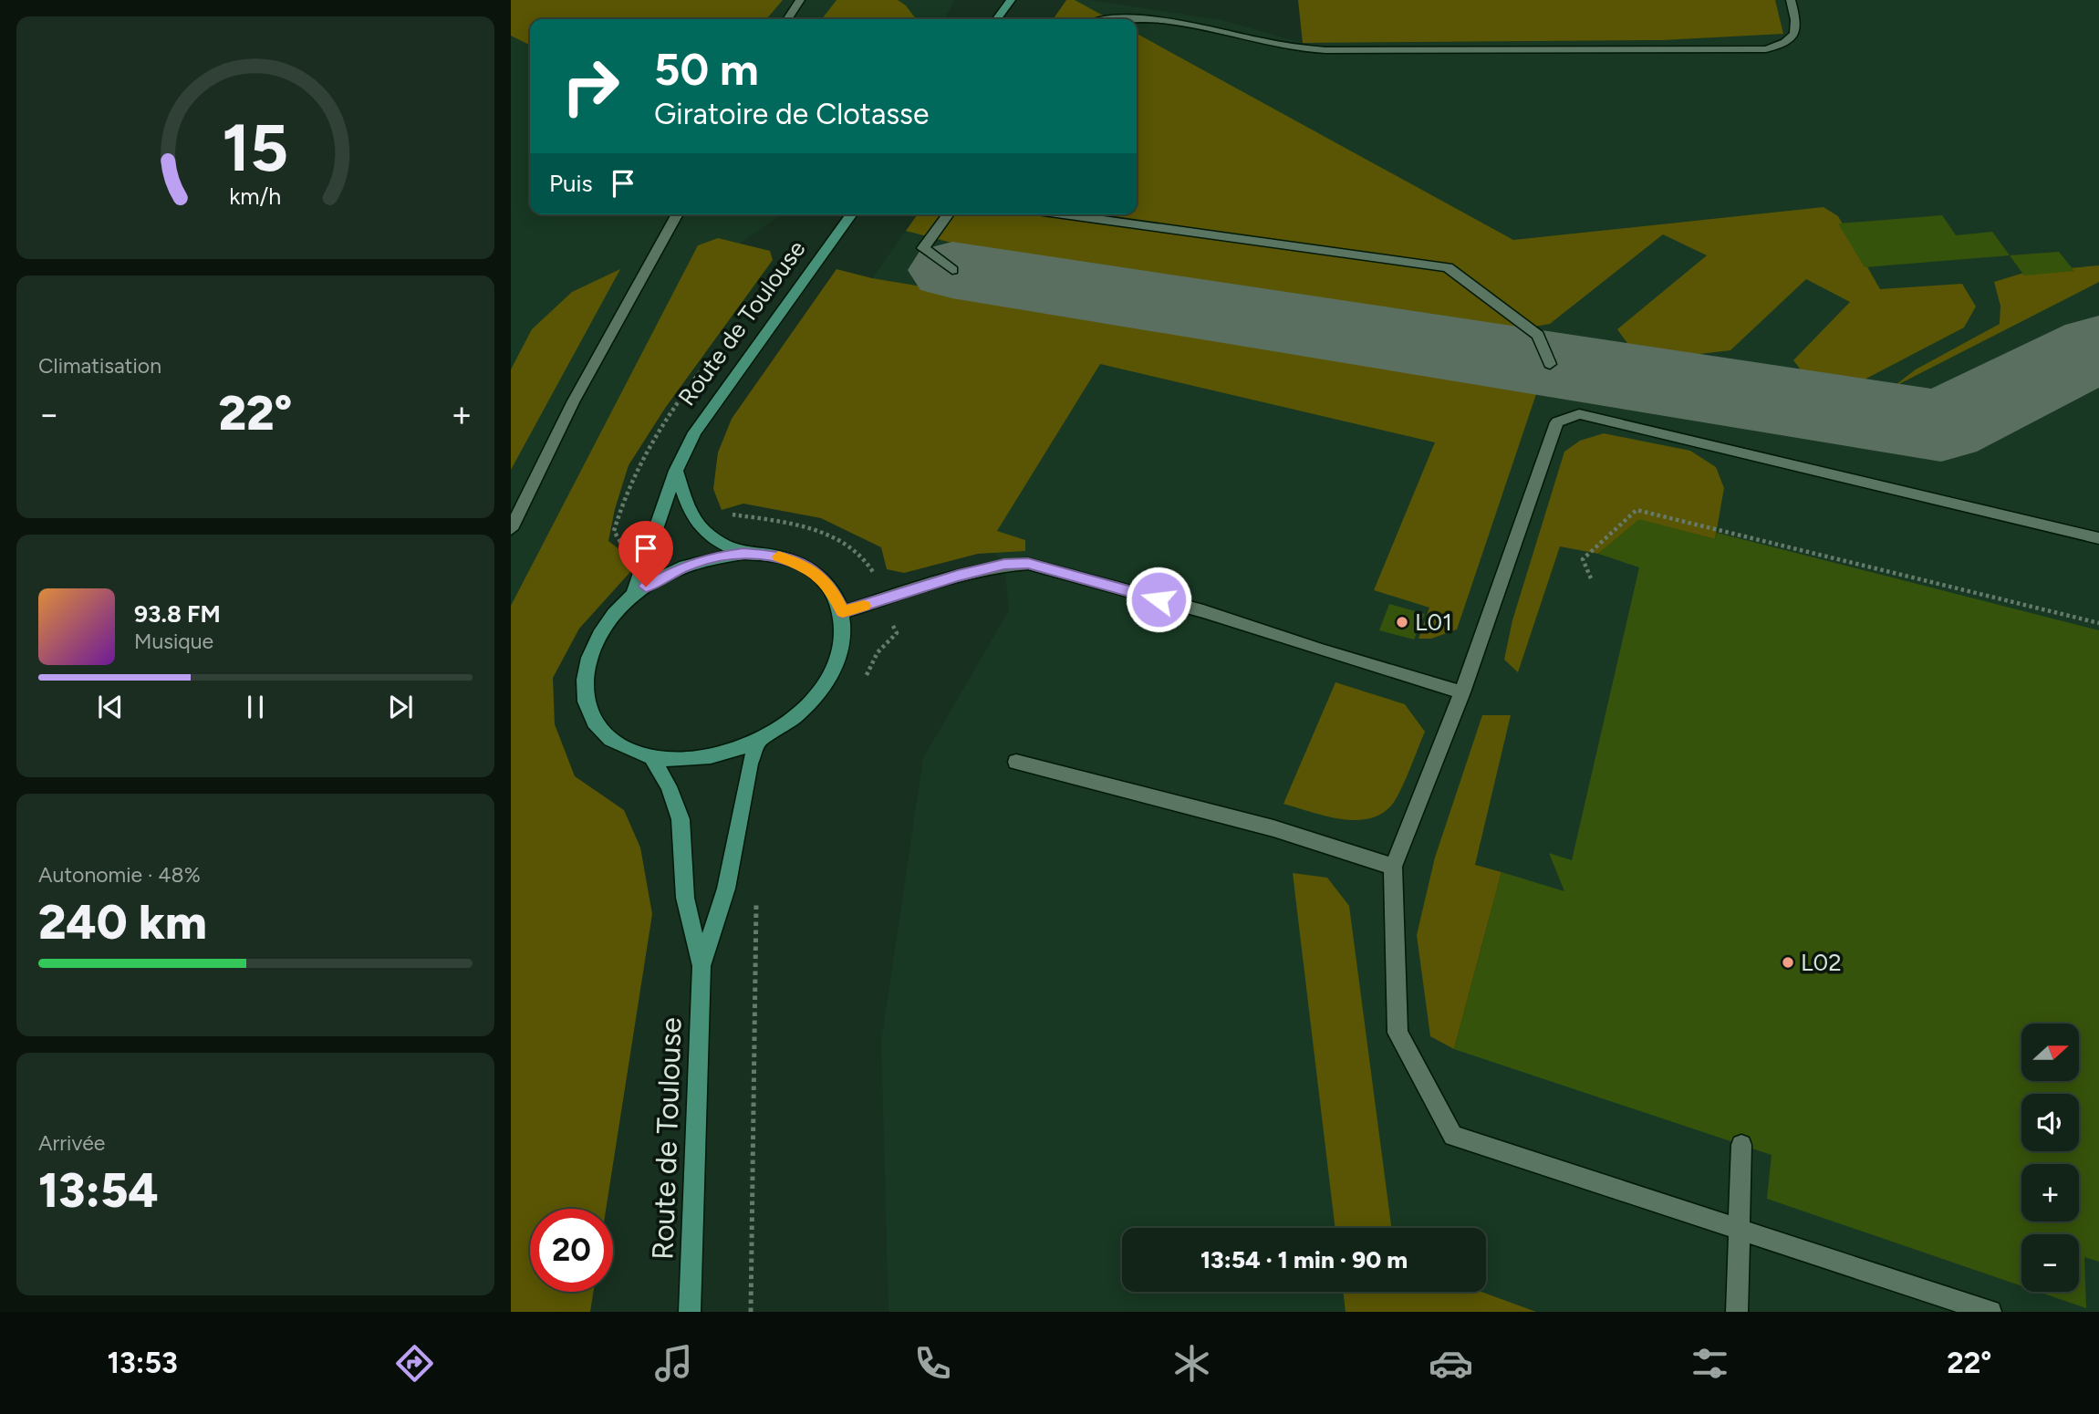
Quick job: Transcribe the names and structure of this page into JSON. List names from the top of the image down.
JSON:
{
  "streets": {
    "main road": ["Route de Toulouse"]
  },
  "places": ["L01", "L02"],
  "north": "right",
  "page": {
    "turn": ["50 m", "Giratoire de Clotasse"],
    "then": "Puis",
    "tile": [
      "Climatisation",
      ["Autonomie · 48%", "240 km"],
      ["Arrivée", "13:54"]
    ],
    "heat": ["−", "22°", "+"],
    "song": ["93.8 FM", "Musique"],
    "map_buttons": ["+", "−"],
    "limit": "20",
    "trip": "13:54 · 1 min · 90 m",
    "tabs": ["13:53", "22°"],
    "gauge": ["15", "km/h"]
  }
}
